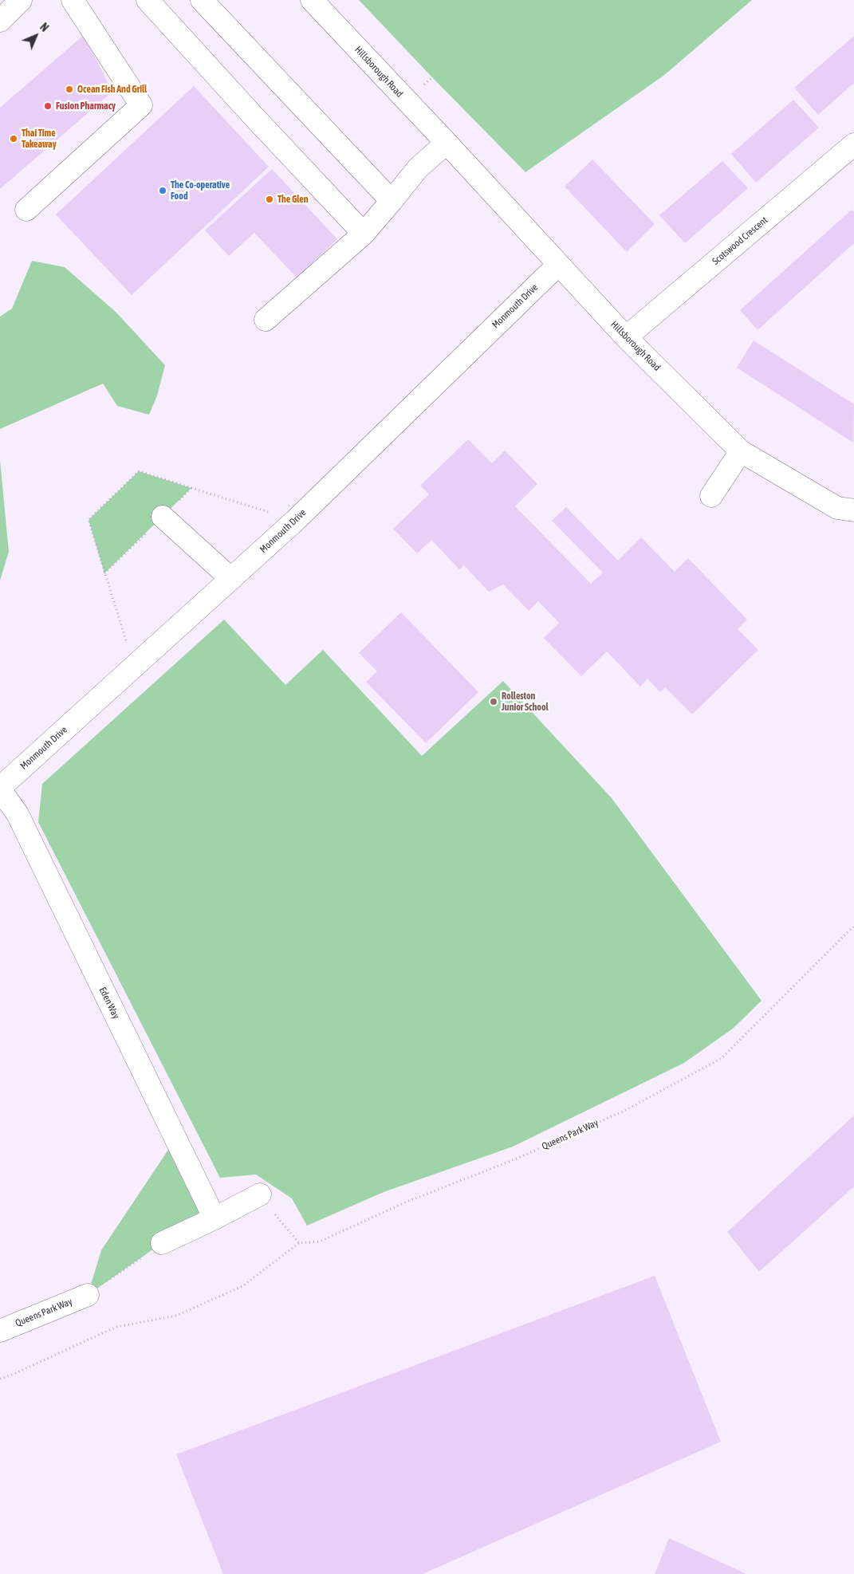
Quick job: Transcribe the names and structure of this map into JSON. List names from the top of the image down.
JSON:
{
  "streets": {
    "street": [
      "Hillsborough Road",
      "Scotswood Crescent",
      "Monmouth Drive",
      "Eden Way",
      "Queens Park Way"
    ]
  },
  "crossings": [
    ["Hillsborough Road", "Scotswood Crescent"],
    ["Hillsborough Road", "Monmouth Drive"],
    ["Monmouth Drive", "Eden Way"]
  ],
  "places": [
    "Ocean Fish And Grill",
    "Fusion Pharmacy",
    "Thai Time Takeaway",
    "The Co-operative Food",
    "The Glen",
    "Rolleston Junior School"
  ],
  "north": "top right"
}
